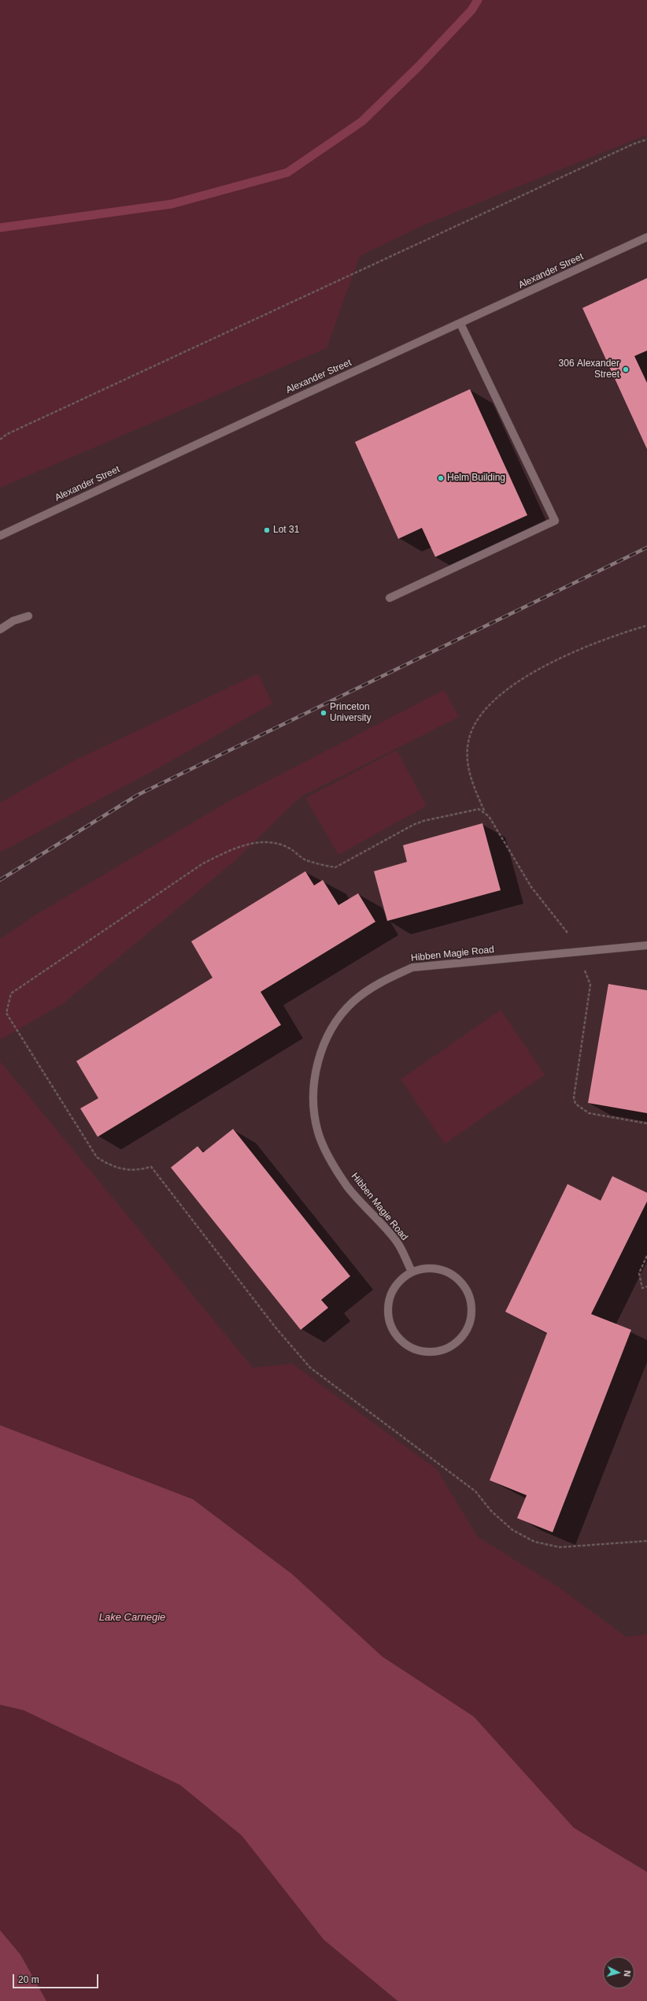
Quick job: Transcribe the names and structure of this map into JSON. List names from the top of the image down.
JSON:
{
  "streets": {
    "main road": ["Alexander Street", "Hibben Magie Road"]
  },
  "water": ["Lake Carnegie"],
  "places": [
    "306 Alexander Street",
    "Helm Building",
    "Lot 31",
    "Princeton University"
  ],
  "scale_bar": "20 m",
  "north": "right"
}
